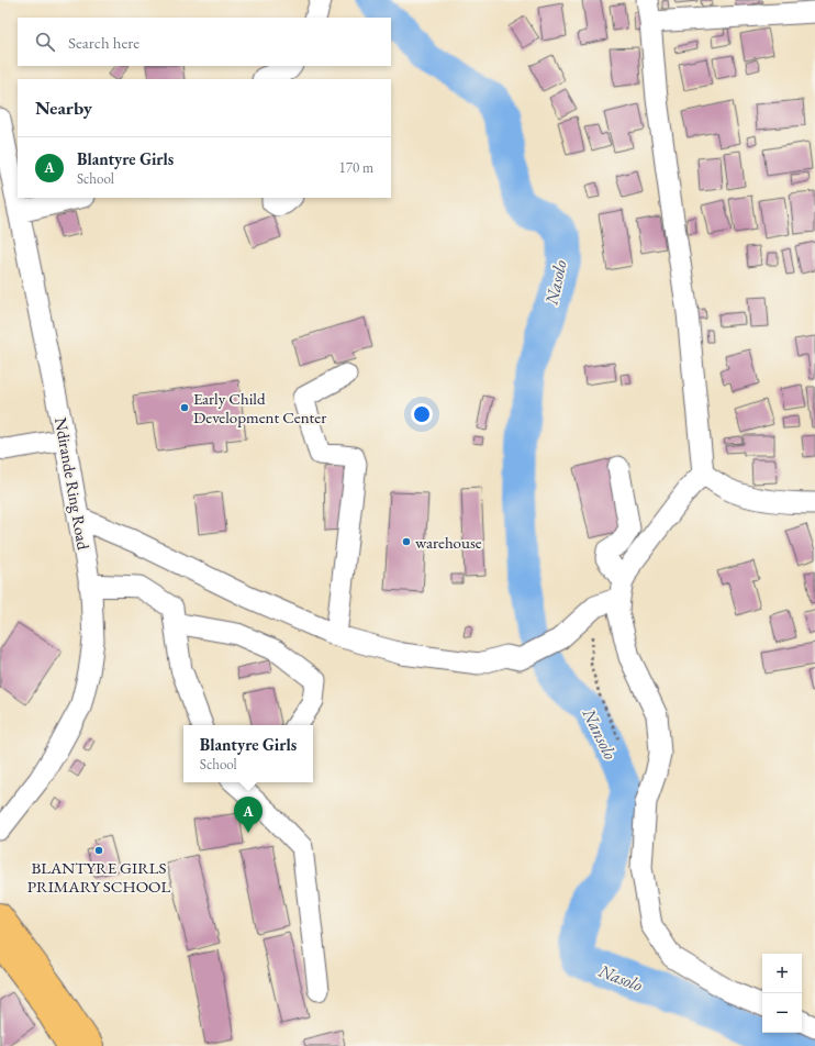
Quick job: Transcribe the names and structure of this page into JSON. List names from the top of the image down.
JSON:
{
  "streets": {
    "street": ["Ndirande Ring Road"]
  },
  "water": ["Nasolo", "Nansolo"],
  "places": ["Early Child Development Center", "warehouse", "BLANTYRE GIRLS PRIMARY SCHOOL"],
  "page": {
    "search": "Search here",
    "heading": "Nearby",
    "list": [
      {
        "mark": "A",
        "name": "Blantyre Girls",
        "note": "School",
        "value": "170 m"
      }
    ],
    "popup": ["Blantyre Girls", "School"],
    "pins": "A",
    "map_buttons": ["+", "−"]
  }
}
